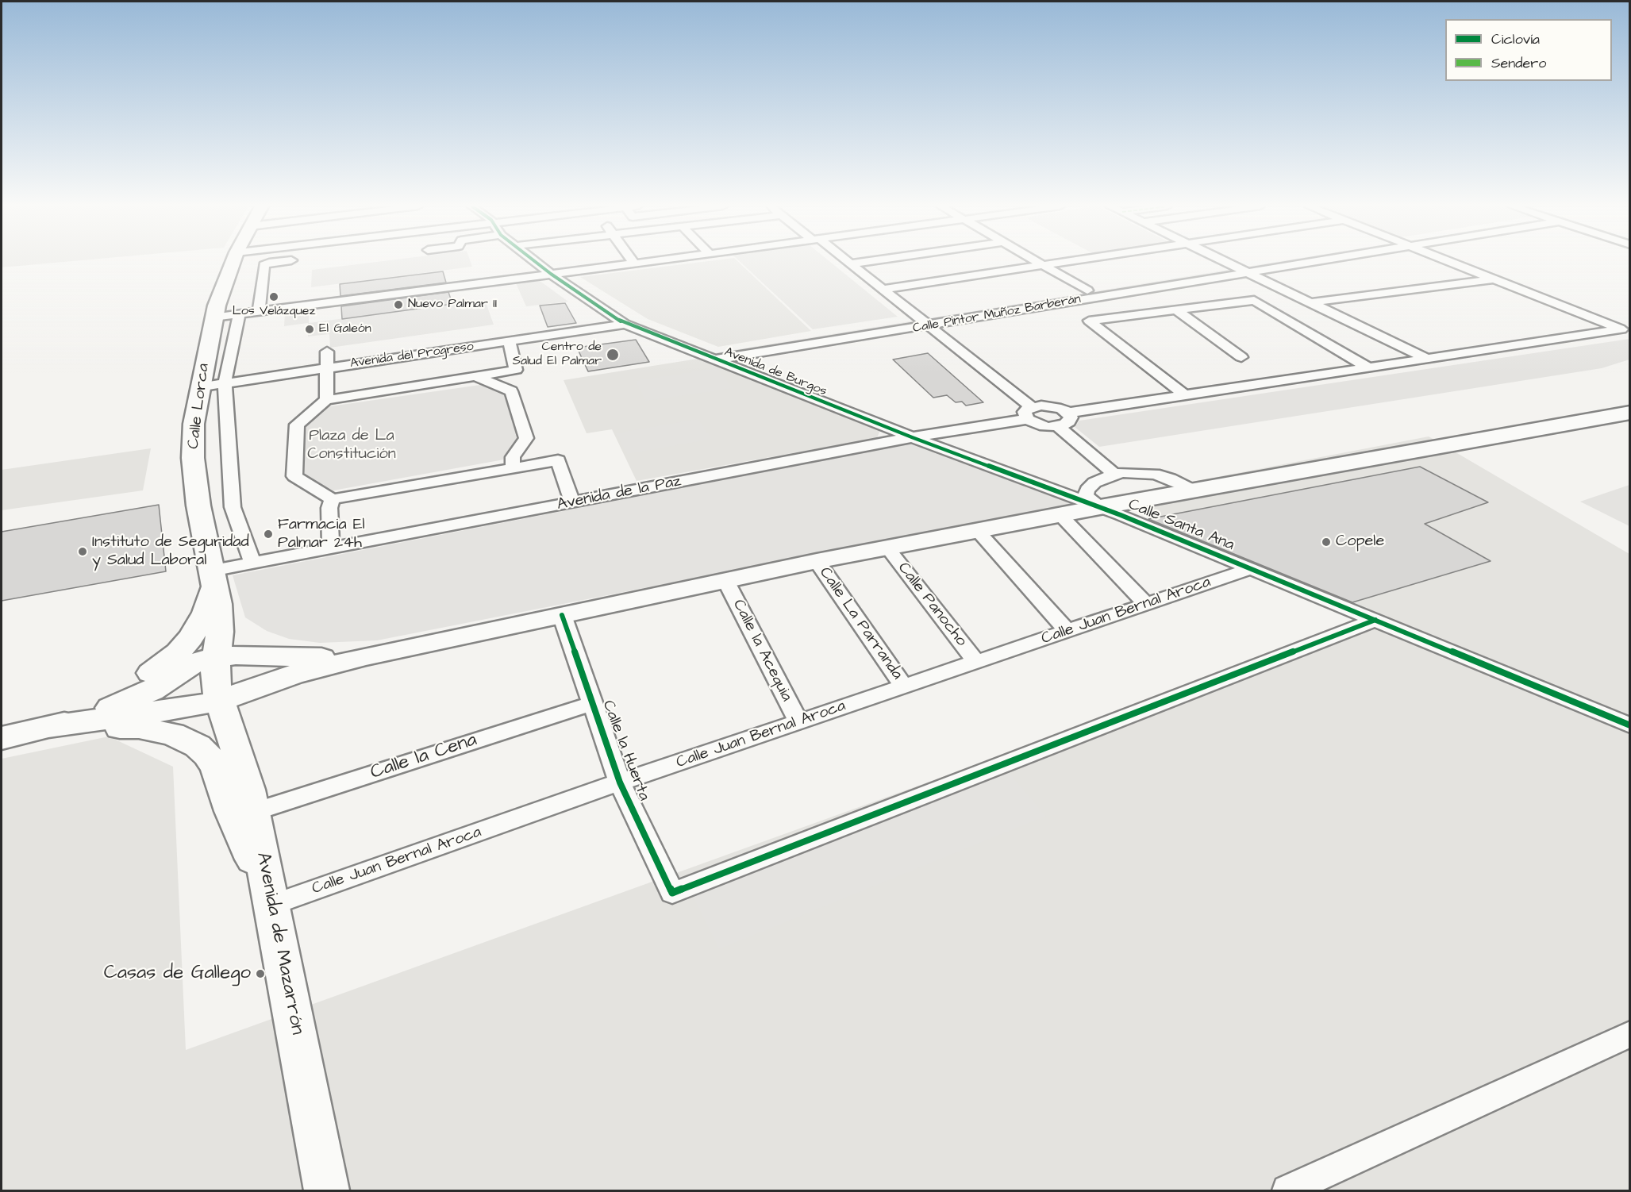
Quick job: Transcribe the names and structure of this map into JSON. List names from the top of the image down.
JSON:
{
  "streets": {
    "main road": ["Calle Lorca", "Avenida de Mazarrón"],
    "street": [
      "Calle Pintor Muñoz Barberán",
      "Avenida del Progreso",
      "Avenida de Burgos",
      "Avenida de la Paz",
      "Calle Santa Ana",
      "Calle Panocho",
      "Calle Juan Bernal Aroca",
      "Calle La Parranda",
      "Calle la Acequia",
      "Calle la Huerta",
      "Calle la Cena"
    ]
  },
  "crossings": [
    ["Calle Pintor Muñoz Barberán", "Avenida de Burgos"],
    ["Avenida del Progreso", "Avenida de Burgos"],
    ["Avenida del Progreso", "Calle Lorca"],
    ["Avenida de Burgos", "Avenida de la Paz"],
    ["Calle Lorca", "Avenida de la Paz"],
    ["Calle Lorca", "Avenida de Mazarrón"],
    ["Calle Santa Ana", "Calle Juan Bernal Aroca"],
    ["Calle Santa Ana", "Calle la Huerta"],
    ["Calle Panocho", "Calle Juan Bernal Aroca"],
    ["Calle Juan Bernal Aroca", "Calle La Parranda"],
    ["Calle Juan Bernal Aroca", "Calle la Acequia"],
    ["Calle Juan Bernal Aroca", "Calle la Huerta"],
    ["Calle Juan Bernal Aroca", "Avenida de Mazarrón"],
    ["Calle la Huerta", "Calle la Cena"],
    ["Calle la Cena", "Avenida de Mazarrón"]
  ],
  "parks": ["Plaza de La Constitución"],
  "places": [
    "Los Velázquez",
    "Nuevo Palmar II",
    "El Galeón",
    "Centro de Salud El Palmar",
    "Farmacia El Palmar 24h",
    "Copele",
    "Instituto de Seguridad y Salud Laboral",
    "Casas de Gallego"
  ],
  "legend": ["Ciclovía", "Sendero"]
}
